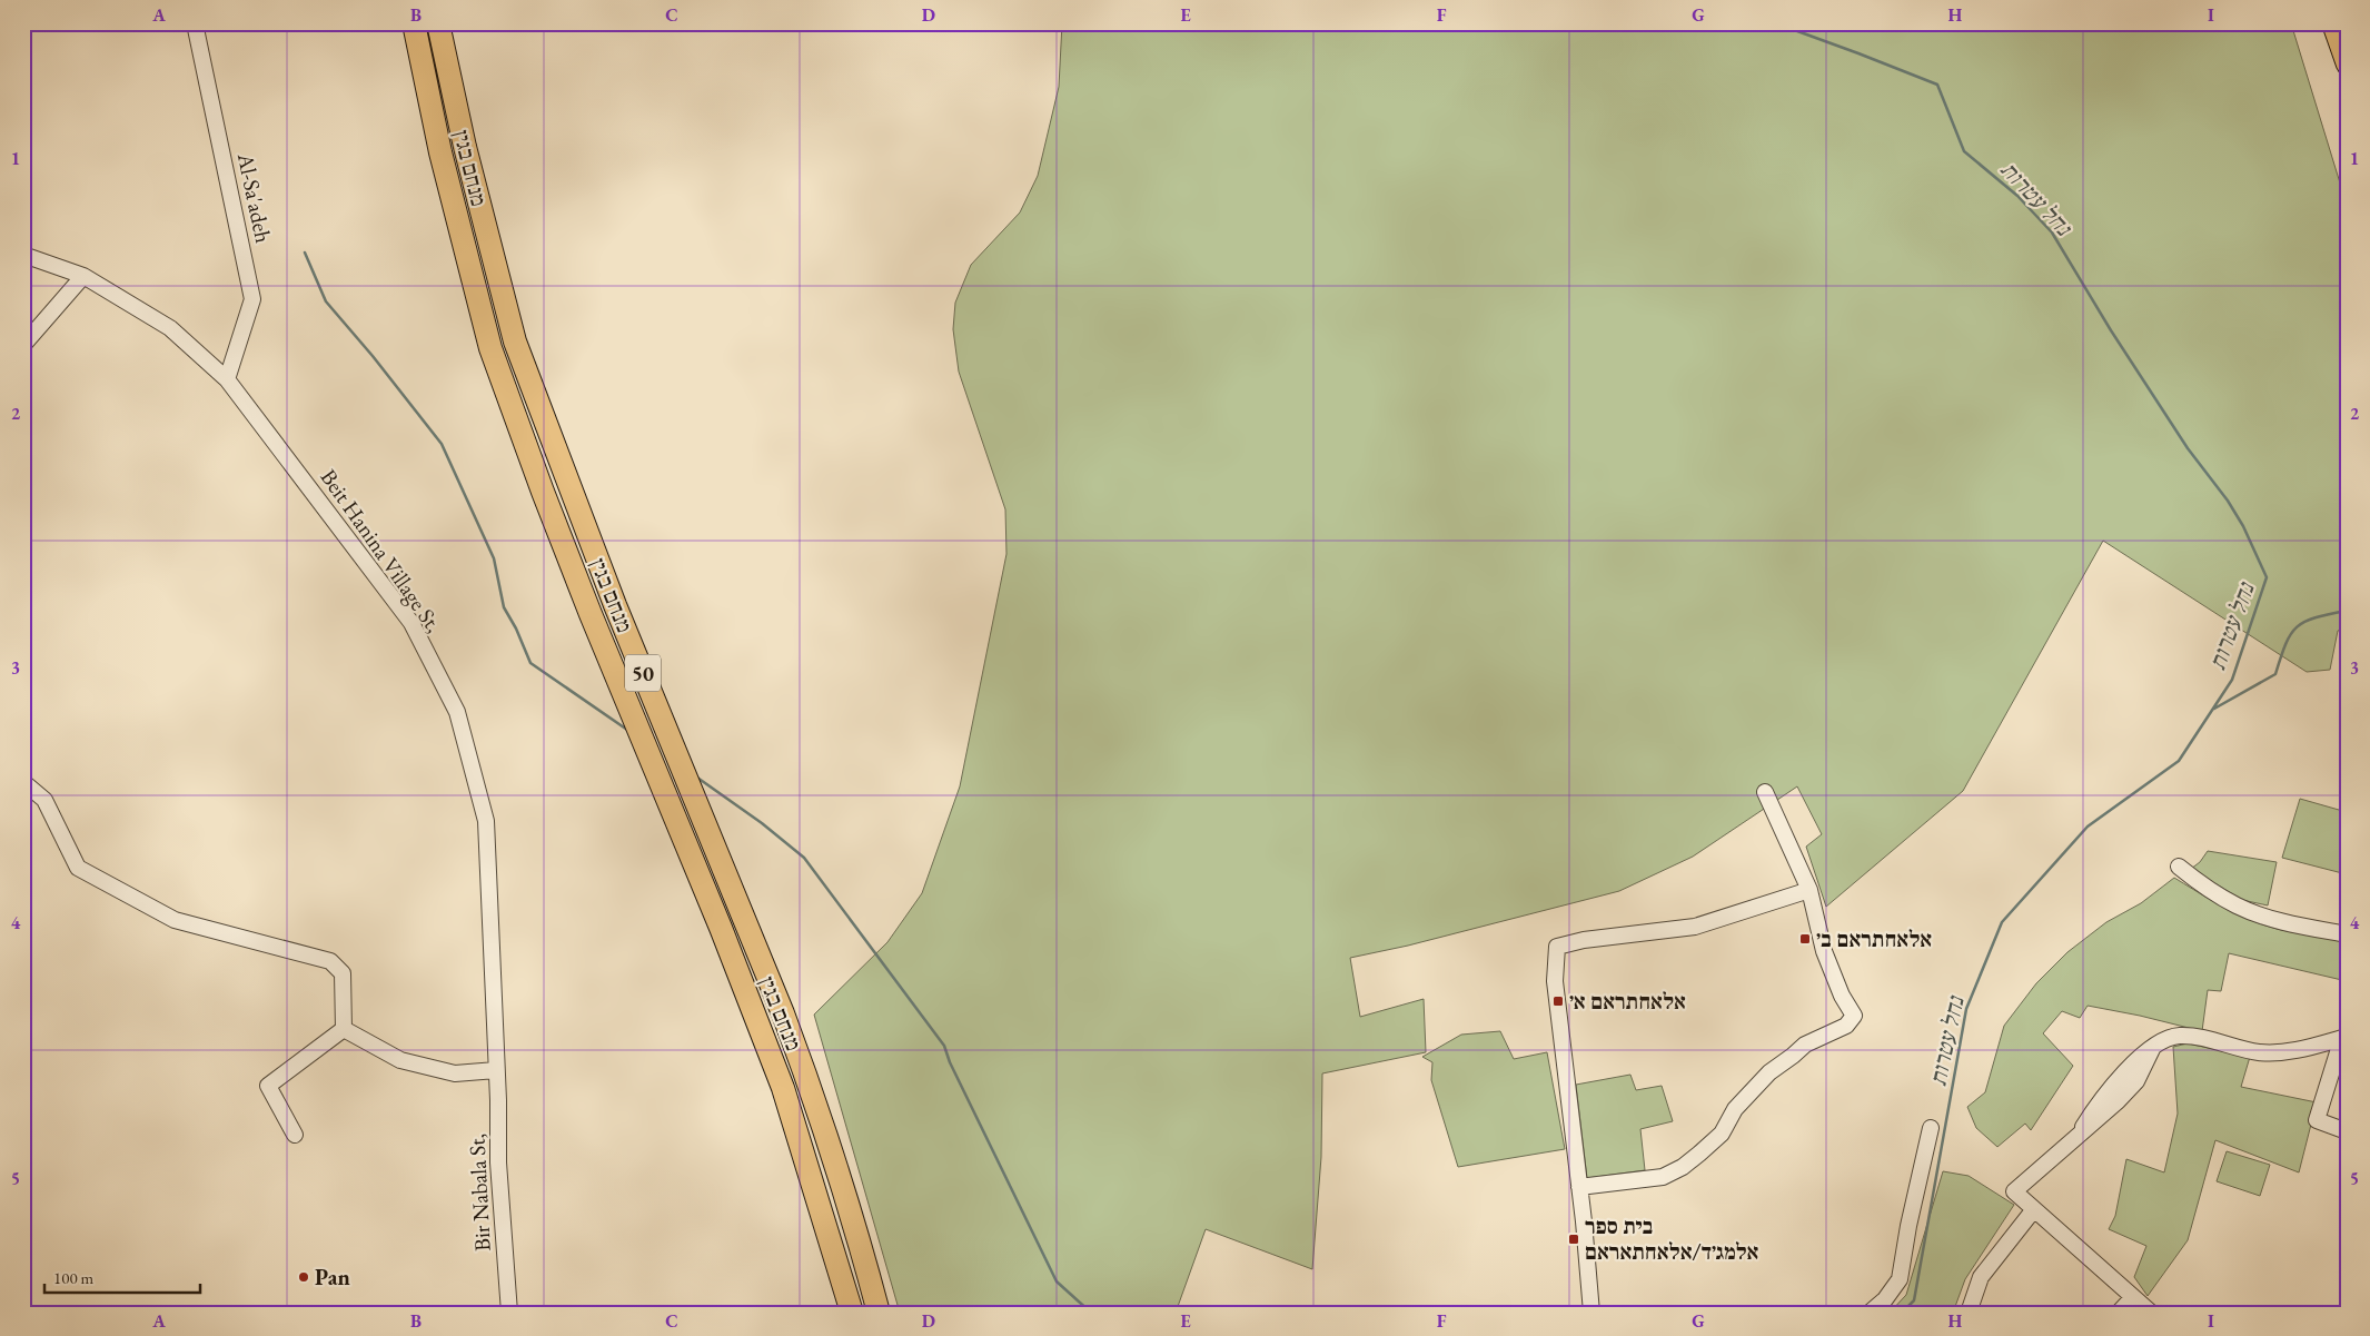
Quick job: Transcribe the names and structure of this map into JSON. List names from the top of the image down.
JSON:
{
  "streets": {
    "highway": ["מנחם בגין", "50"],
    "street": ["Al-Sa'adeh", "Beit Hanina Village St,", "Bir Nabala St,"]
  },
  "crossings": [
    ["Al-Sa'adeh", "Beit Hanina Village St,"],
    ["Beit Hanina Village St,", "Bir Nabala St,"]
  ],
  "water": ["נחל עטרות"],
  "places": {
    "transit": ["אלאחתראם ב׳", "אלאחתראם א׳", "בית ספר אלמג׳ד/אלאחתאראם"],
    "other": ["Pan"]
  },
  "scale_bar": "100 m",
  "grid": {
    "columns": [
      "A",
      "B",
      "C",
      "D",
      "E",
      "F",
      "G",
      "H",
      "I"
    ],
    "rows": [
      "1",
      "2",
      "3",
      "4",
      "5"
    ]
  }
}
